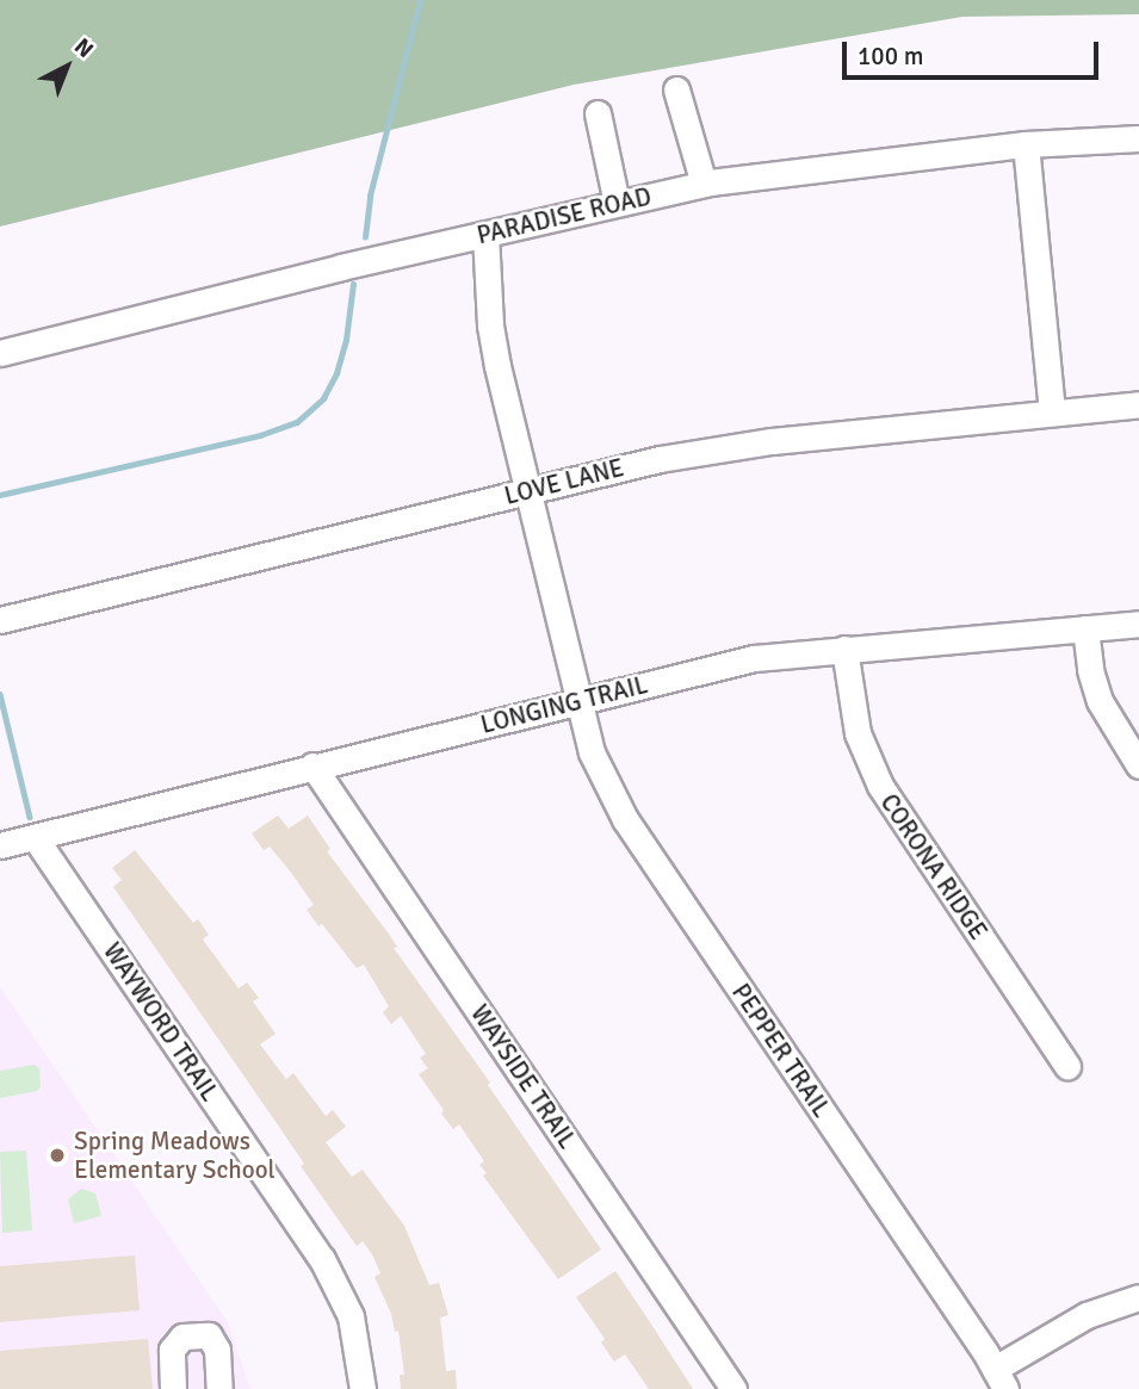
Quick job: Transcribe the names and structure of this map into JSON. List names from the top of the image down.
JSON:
{
  "streets": {
    "street": [
      "PARADISE ROAD",
      "LOVE LANE",
      "LONGING TRAIL",
      "CORONA RIDGE",
      "WAYWORD TRAIL",
      "PEPPER TRAIL",
      "WAYSIDE TRAIL"
    ]
  },
  "crossings": [
    ["PARADISE ROAD", "PEPPER TRAIL"],
    ["LOVE LANE", "PEPPER TRAIL"],
    ["LONGING TRAIL", "CORONA RIDGE"],
    ["LONGING TRAIL", "WAYWORD TRAIL"],
    ["LONGING TRAIL", "PEPPER TRAIL"],
    ["LONGING TRAIL", "WAYSIDE TRAIL"]
  ],
  "places": ["Spring Meadows Elementary School"],
  "scale_bar": "100 m",
  "north": "top right"
}
